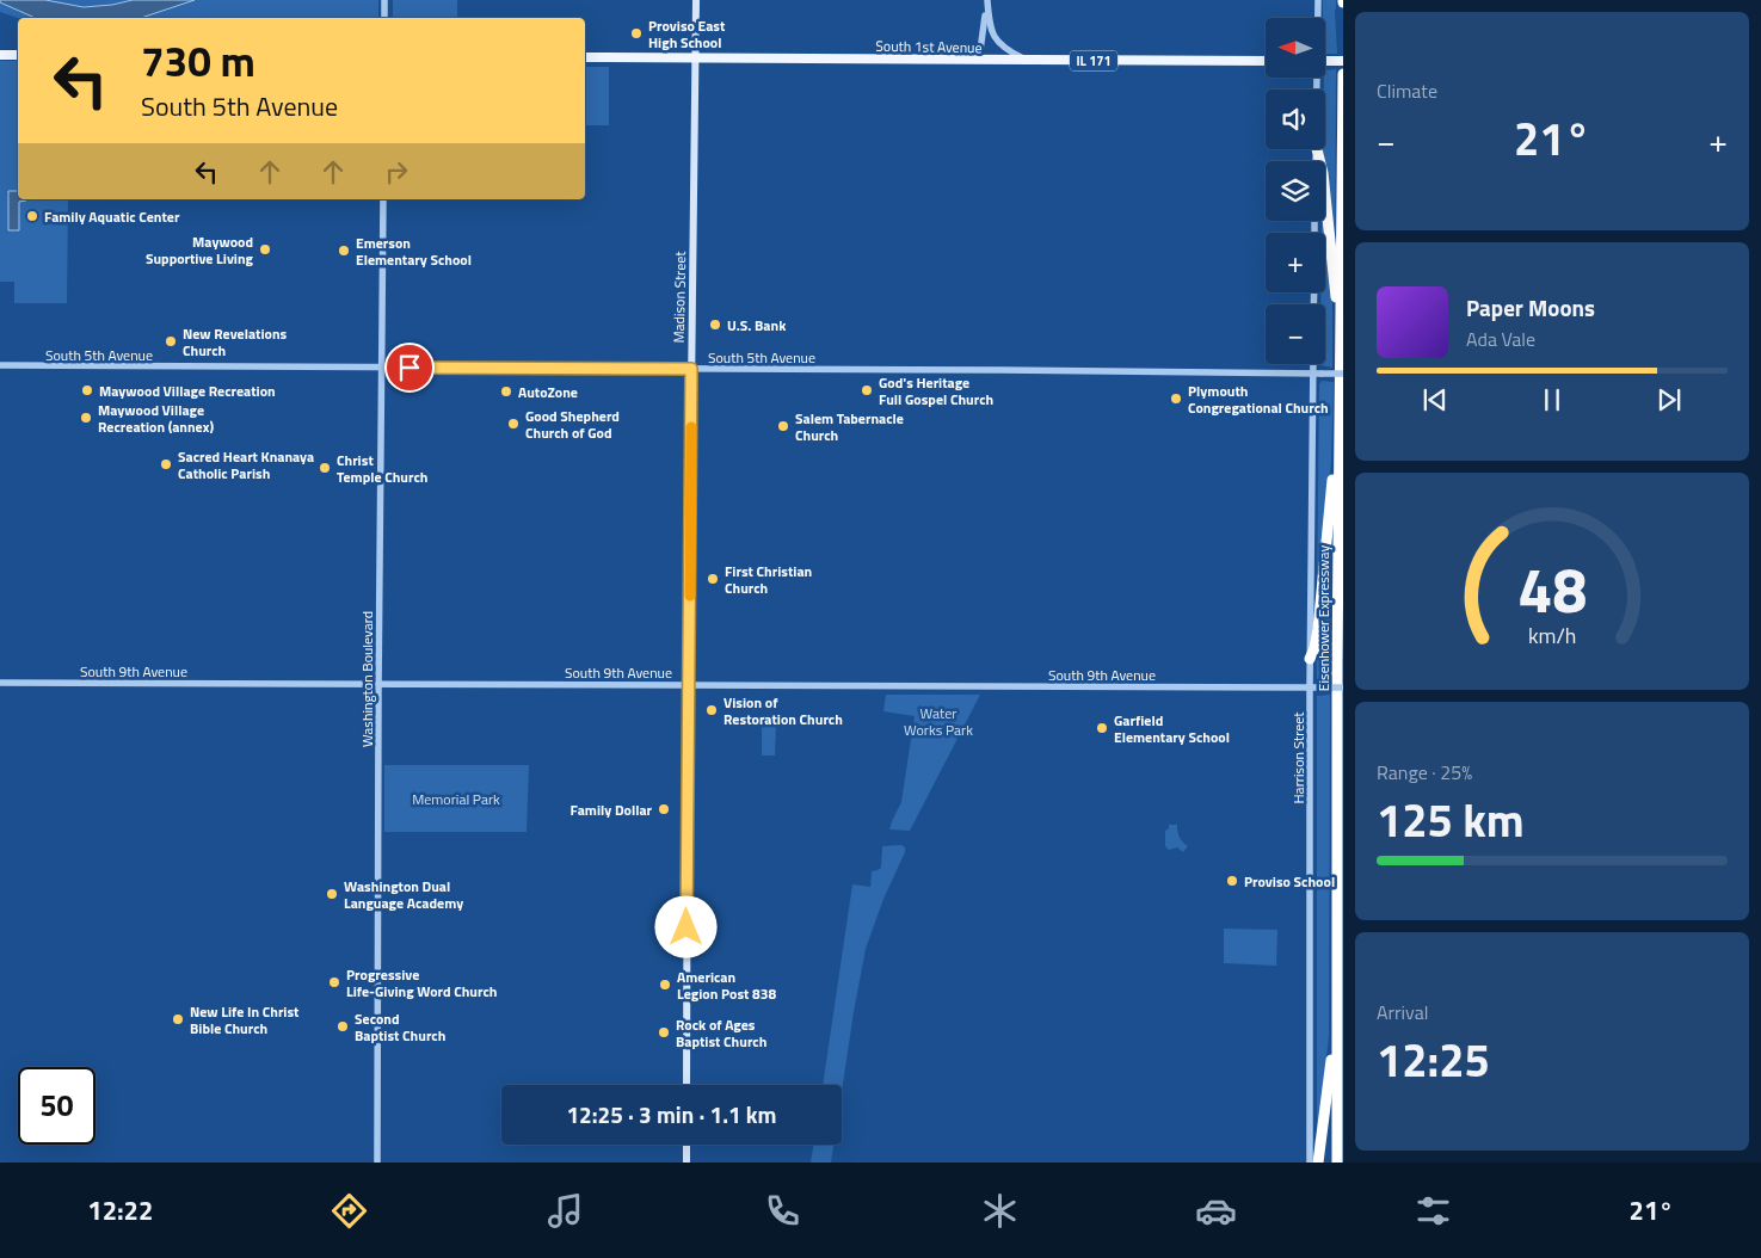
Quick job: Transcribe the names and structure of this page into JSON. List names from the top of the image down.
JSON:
{
  "streets": {
    "highway": ["Eisenhower Expressway"],
    "main road": ["South 1st Avenue", "IL 171", "Madison Street"],
    "street": [
      "South 5th Avenue",
      "South 9th Avenue",
      "Washington Boulevard",
      "Harrison Street"
    ]
  },
  "crossings": [
    ["South 1st Avenue", "Madison Street"],
    ["Madison Street", "South 5th Avenue"],
    ["Madison Street", "South 9th Avenue"],
    ["South 5th Avenue", "Washington Boulevard"],
    ["South 5th Avenue", "Harrison Street"],
    ["South 9th Avenue", "Washington Boulevard"],
    ["South 9th Avenue", "Harrison Street"]
  ],
  "parks": ["Water Works Park", "Memorial Park"],
  "places": [
    "Proviso East High School",
    "Family Aquatic Center",
    "Maywood Supportive Living",
    "Emerson Elementary School",
    "U.S. Bank",
    "New Revelations Church",
    "Maywood Village Recreation",
    "God's Heritage Full Gospel Church",
    "AutoZone",
    "Plymouth Congregational Church",
    "Maywood Village Recreation (annex)",
    "Good Shepherd Church of God",
    "Salem Tabernacle Church",
    "Sacred Heart Knanaya Catholic Parish",
    "Christ Temple Church",
    "First Christian Church",
    "Vision of Restoration Church",
    "Garfield Elementary School",
    "Family Dollar",
    "Proviso School",
    "Washington Dual Language Academy",
    "Progressive Life-Giving Word Church",
    "American Legion Post 838",
    "New Life In Christ Bible Church",
    "Second Baptist Church",
    "Rock of Ages Baptist Church"
  ],
  "north": "left",
  "page": {
    "tile": [
      "Climate",
      ["Range · 25%", "125 km"],
      ["Arrival", "12:25"]
    ],
    "map_buttons": ["+", "−"],
    "turn": ["730 m", "South 5th Avenue"],
    "heat": ["−", "21°", "+"],
    "song": ["Paper Moons", "Ada Vale"],
    "limit": "50",
    "trip": "12:25 · 3 min · 1.1 km",
    "tabs": ["12:22", "21°"],
    "gauge": ["48", "km/h"]
  }
}
